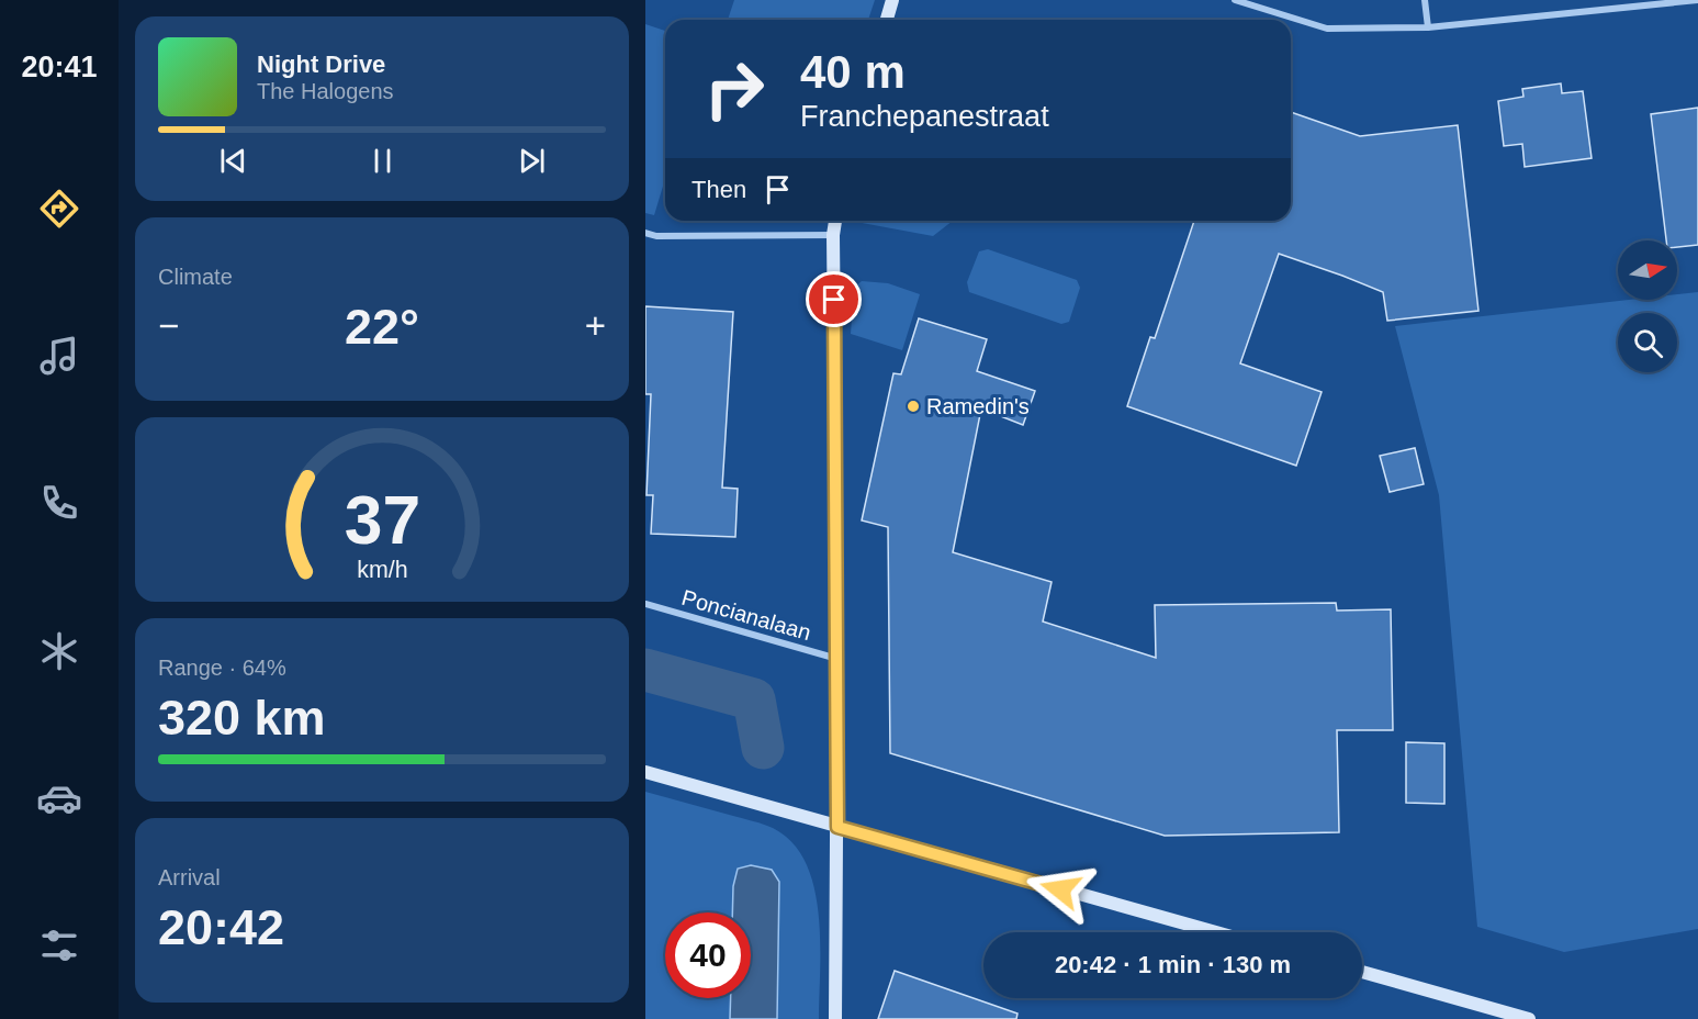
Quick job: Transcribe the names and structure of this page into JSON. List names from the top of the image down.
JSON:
{
  "streets": {
    "street": ["Poncianalaan"]
  },
  "places": ["Ramedin's"],
  "north": "right",
  "page": {
    "tabs": "20:41",
    "turn": ["40 m", "Franchepanestraat"],
    "song": ["Night Drive", "The Halogens"],
    "then": "Then",
    "tile": [
      "Climate",
      ["Range · 64%", "320 km"],
      ["Arrival", "20:42"]
    ],
    "heat": ["−", "22°", "+"],
    "limit": "40",
    "trip": "20:42 · 1 min · 130 m",
    "gauge": ["37", "km/h"]
  }
}
